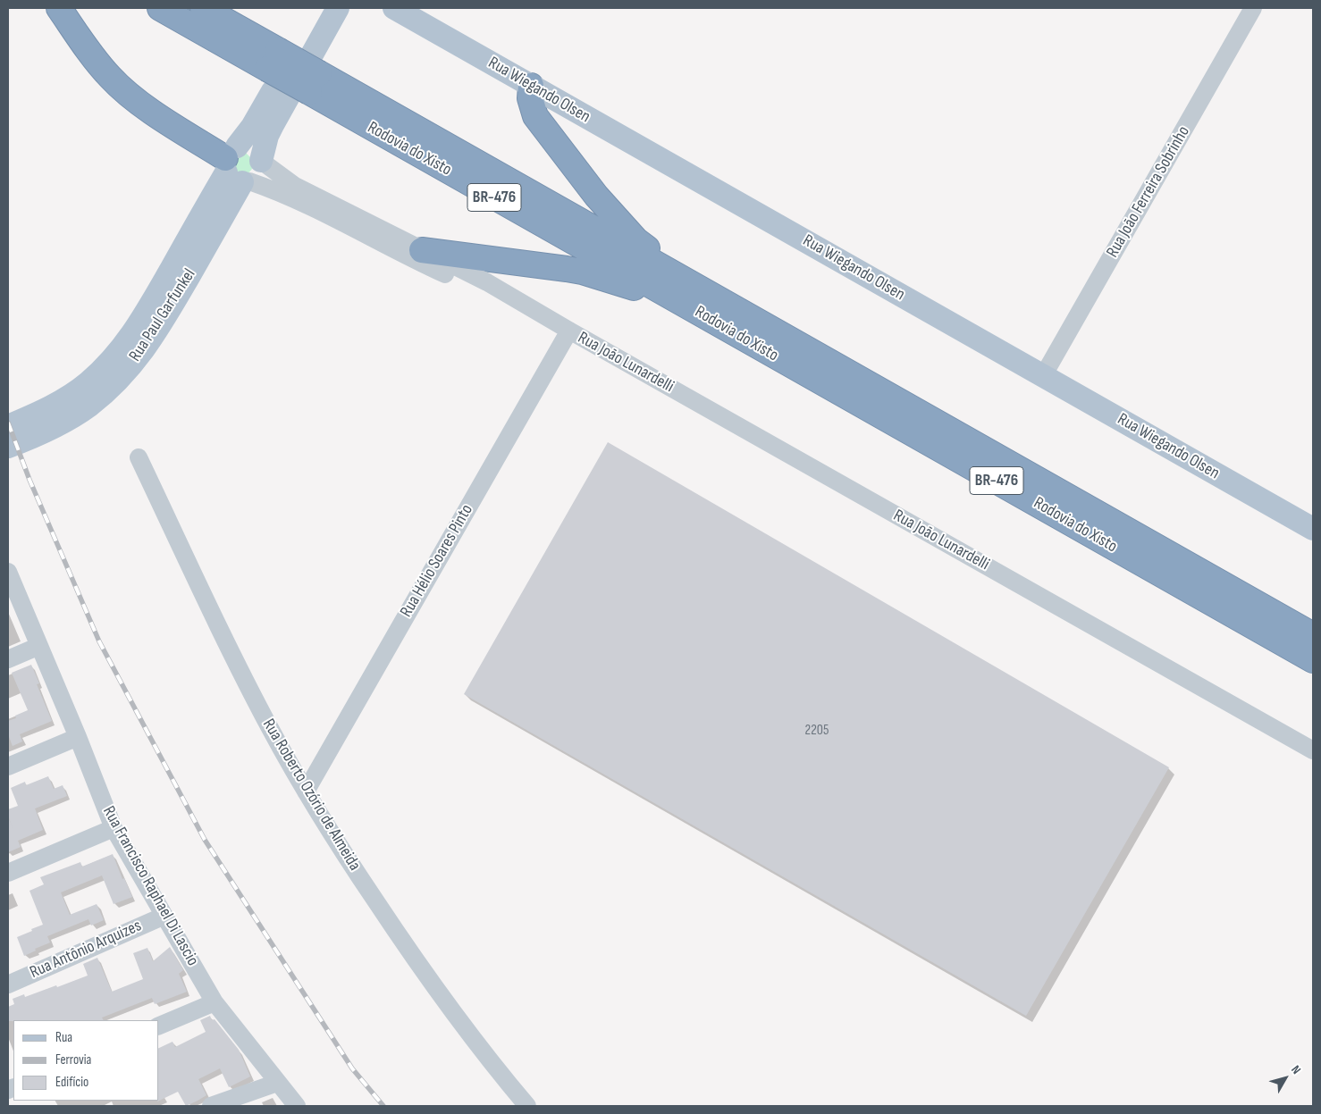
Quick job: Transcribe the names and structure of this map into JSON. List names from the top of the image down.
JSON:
{
  "streets": {
    "highway": ["Rodovia do Xisto", "BR-476"],
    "main road": ["Rua Wiegando Olsen", "Rua Paul Garfunkel"],
    "street": [
      "Rua João Ferreira Sobrinho",
      "Rua João Lunardelli",
      "Rua Hélio Soares Pinto",
      "Rua Roberto Ozório de Almeida",
      "Rua Francisco Raphael Di Lascio",
      "Rua Antônio Arquizes"
    ]
  },
  "crossings": [
    ["Rua Wiegando Olsen", "Rua João Ferreira Sobrinho"],
    ["Rua Paul Garfunkel", "Rua João Lunardelli"],
    ["Rua João Lunardelli", "Rua Hélio Soares Pinto"],
    ["Rua Hélio Soares Pinto", "Rua Roberto Ozório de Almeida"],
    ["Rua Francisco Raphael Di Lascio", "Rua Antônio Arquizes"]
  ],
  "house_numbers": ["2205"],
  "legend": ["Rua", "Ferrovia", "Edifício"],
  "north": "top right"
}
